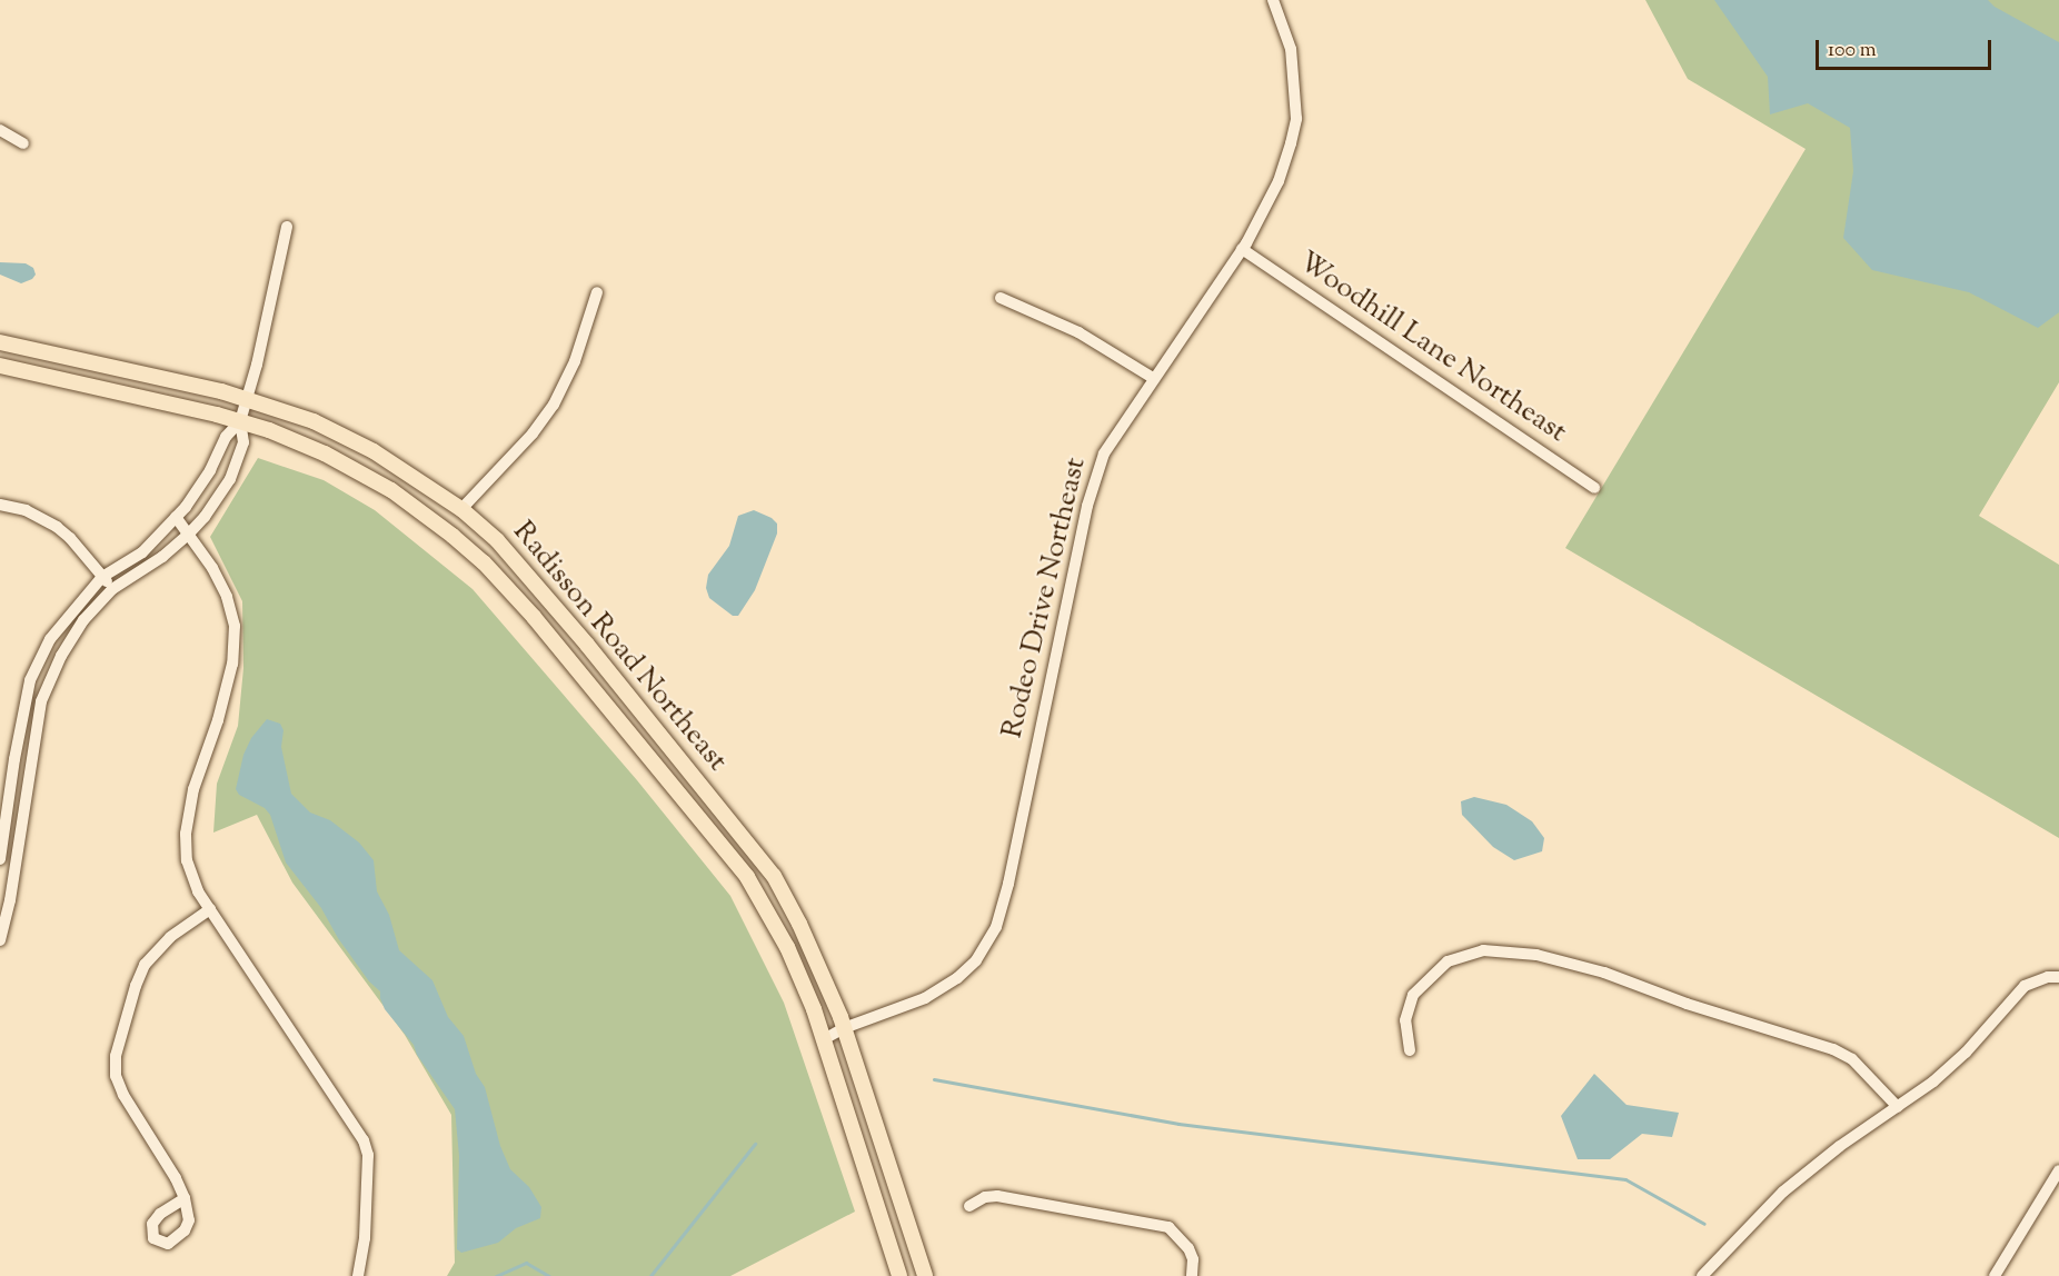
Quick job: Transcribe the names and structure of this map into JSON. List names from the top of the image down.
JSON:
{
  "streets": {
    "main road": ["Radisson Road Northeast"],
    "street": ["Woodhill Lane Northeast", "Rodeo Drive Northeast"]
  },
  "crossings": [
    ["Woodhill Lane Northeast", "Rodeo Drive Northeast"],
    ["Rodeo Drive Northeast", "Radisson Road Northeast"]
  ],
  "scale_bar": "100 m"
}
